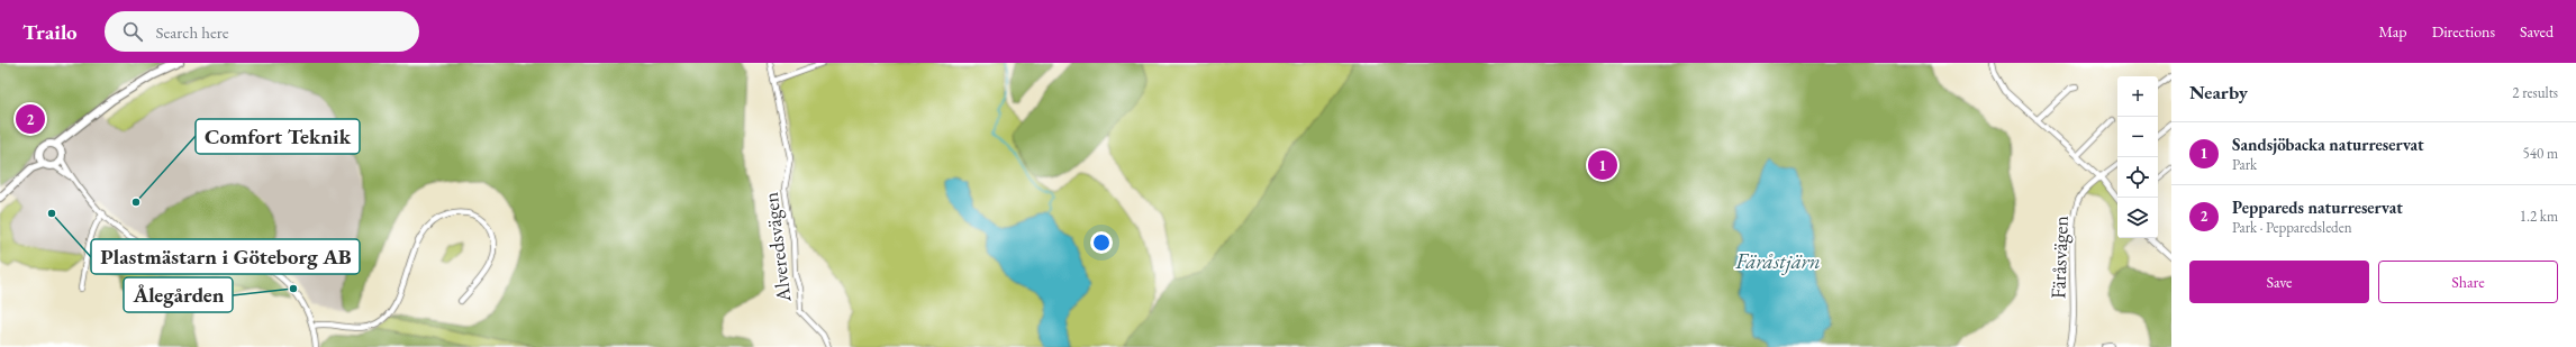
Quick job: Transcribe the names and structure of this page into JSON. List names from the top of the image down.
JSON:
{
  "streets": {
    "street": ["Alveredsvägen", "Färåsvägen"]
  },
  "water": ["Färåstjärn"],
  "places": ["Comfort Teknik", "Plastmästarn i Göteborg AB", "Ålegården"],
  "page": {
    "header": "Trailo",
    "search": "Search here",
    "nav": ["Map", "Directions", "Saved"],
    "heading": ["Nearby", "2 results"],
    "map_buttons": ["+", "−"],
    "pins": ["2", "1"],
    "list": [
      {
        "mark": "1",
        "name": "Sandsjöbacka naturreservat",
        "note": "Park",
        "value": "540 m"
      },
      {
        "mark": "2",
        "name": "Peppareds naturreservat",
        "note": "Park · Pepparedsleden",
        "value": "1.2 km"
      }
    ],
    "buttons": ["Save", "Share"]
  }
}
